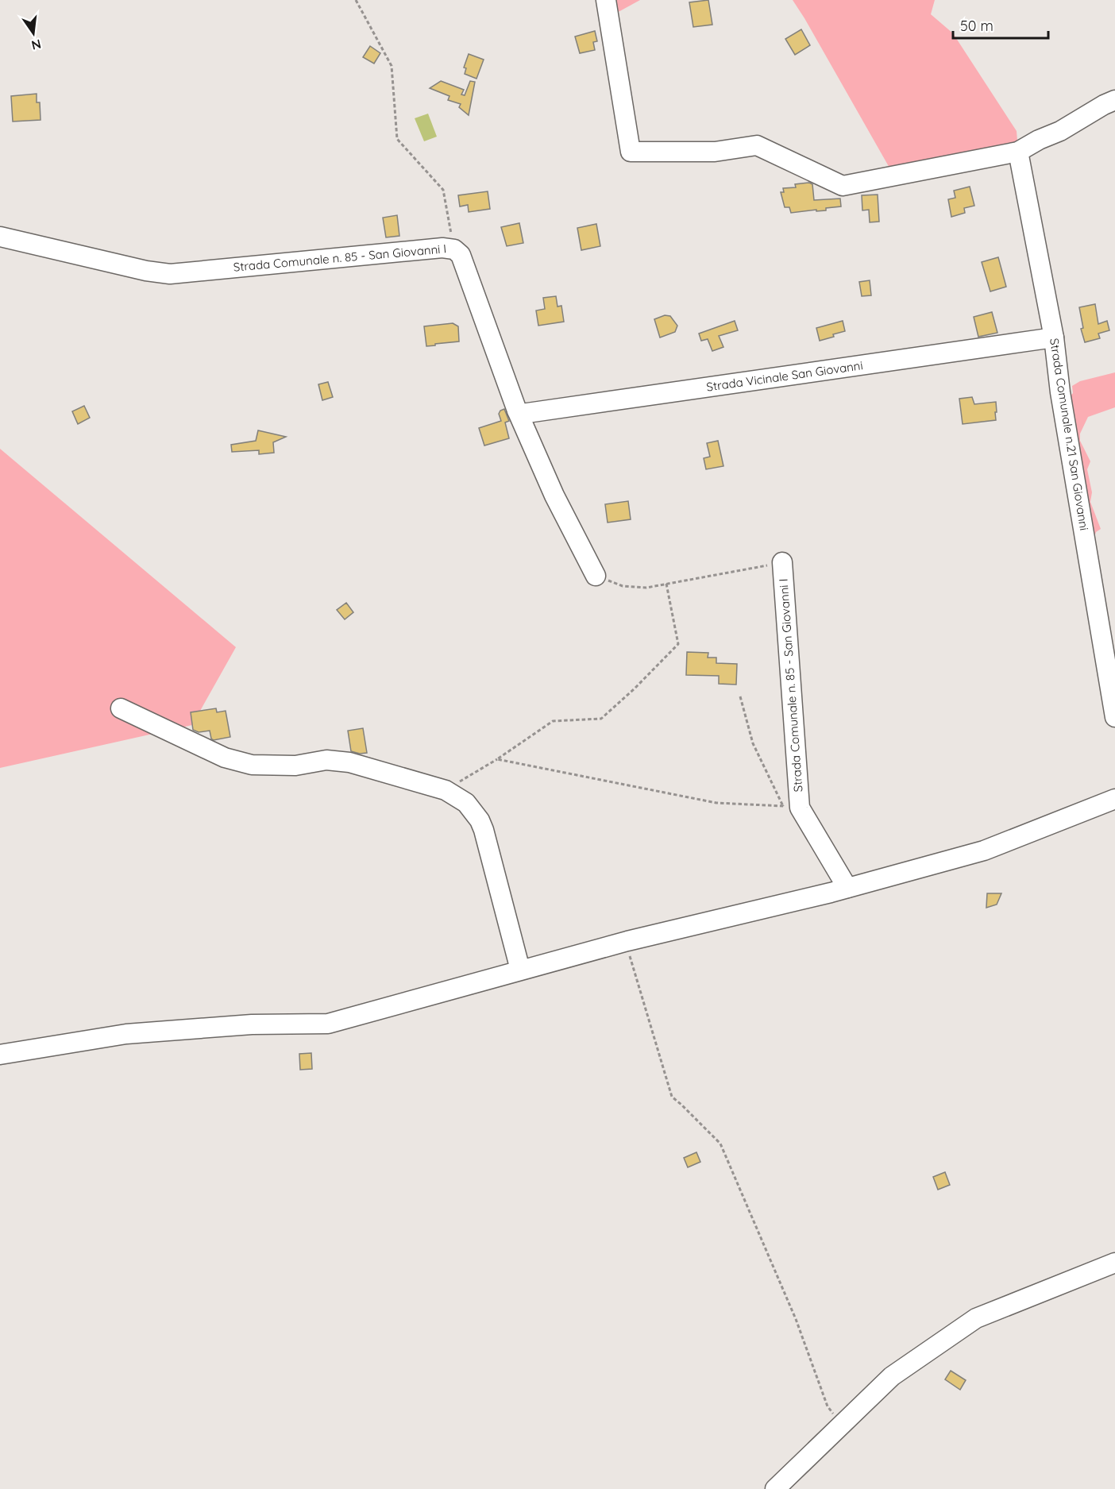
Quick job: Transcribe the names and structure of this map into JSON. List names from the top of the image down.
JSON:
{
  "streets": {
    "street": ["Strada Comunale n. 85 - San Giovanni I", "Strada Vicinale San Giovanni", "Strada Comunale n.21 San Giovanni"]
  },
  "crossings": [
    ["Strada Comunale n. 85 - San Giovanni I", "Strada Vicinale San Giovanni"],
    ["Strada Vicinale San Giovanni", "Strada Comunale n.21 San Giovanni"]
  ],
  "scale_bar": "50 m",
  "north": "bottom"
}
